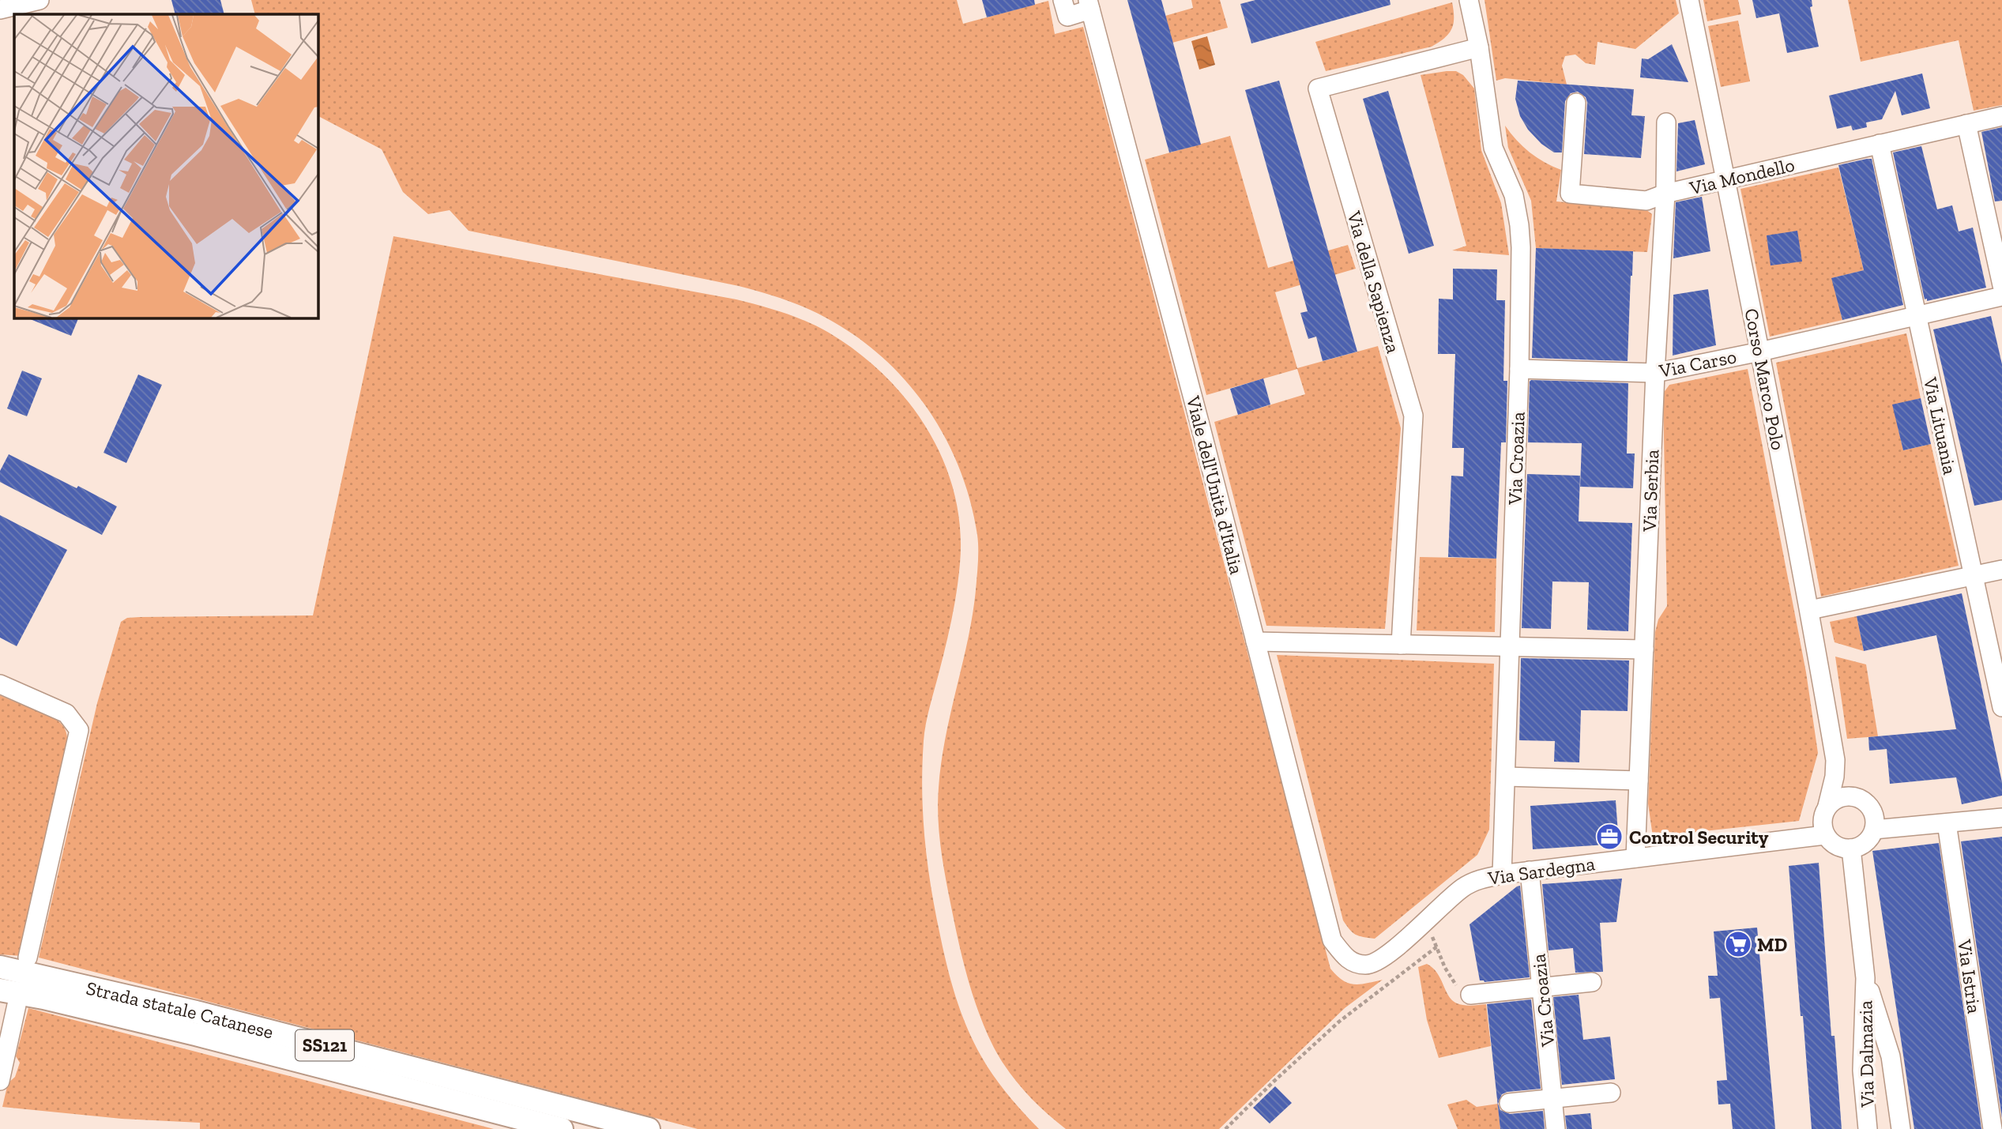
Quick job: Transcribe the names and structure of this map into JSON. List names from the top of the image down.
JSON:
{
  "streets": {
    "main road": ["Strada statale Catanese", "SS121"],
    "street": [
      "Via Mondello",
      "Via della Sapienza",
      "Via Carso",
      "Corso Marco Polo",
      "Via Lituania",
      "Via Croazia",
      "Viale dell'Unità d'Italia",
      "Via Serbia",
      "Via Sardegna",
      "Via Istria",
      "Via Dalmazia"
    ]
  },
  "crossings": [
    ["Via Mondello", "Corso Marco Polo"],
    ["Via Mondello", "Via Lituania"],
    ["Via Mondello", "Via Serbia"],
    ["Via della Sapienza", "Via Croazia"],
    ["Via Carso", "Corso Marco Polo"],
    ["Via Carso", "Via Lituania"],
    ["Via Carso", "Via Croazia"],
    ["Via Carso", "Via Serbia"],
    ["Via Croazia", "Via Sardegna"],
    ["Viale dell'Unità d'Italia", "Via Sardegna"],
    ["Via Serbia", "Via Sardegna"],
    ["Via Sardegna", "Via Dalmazia"]
  ],
  "places": {
    "office": ["Control Security"],
    "supermarket": ["MD"]
  }
}
